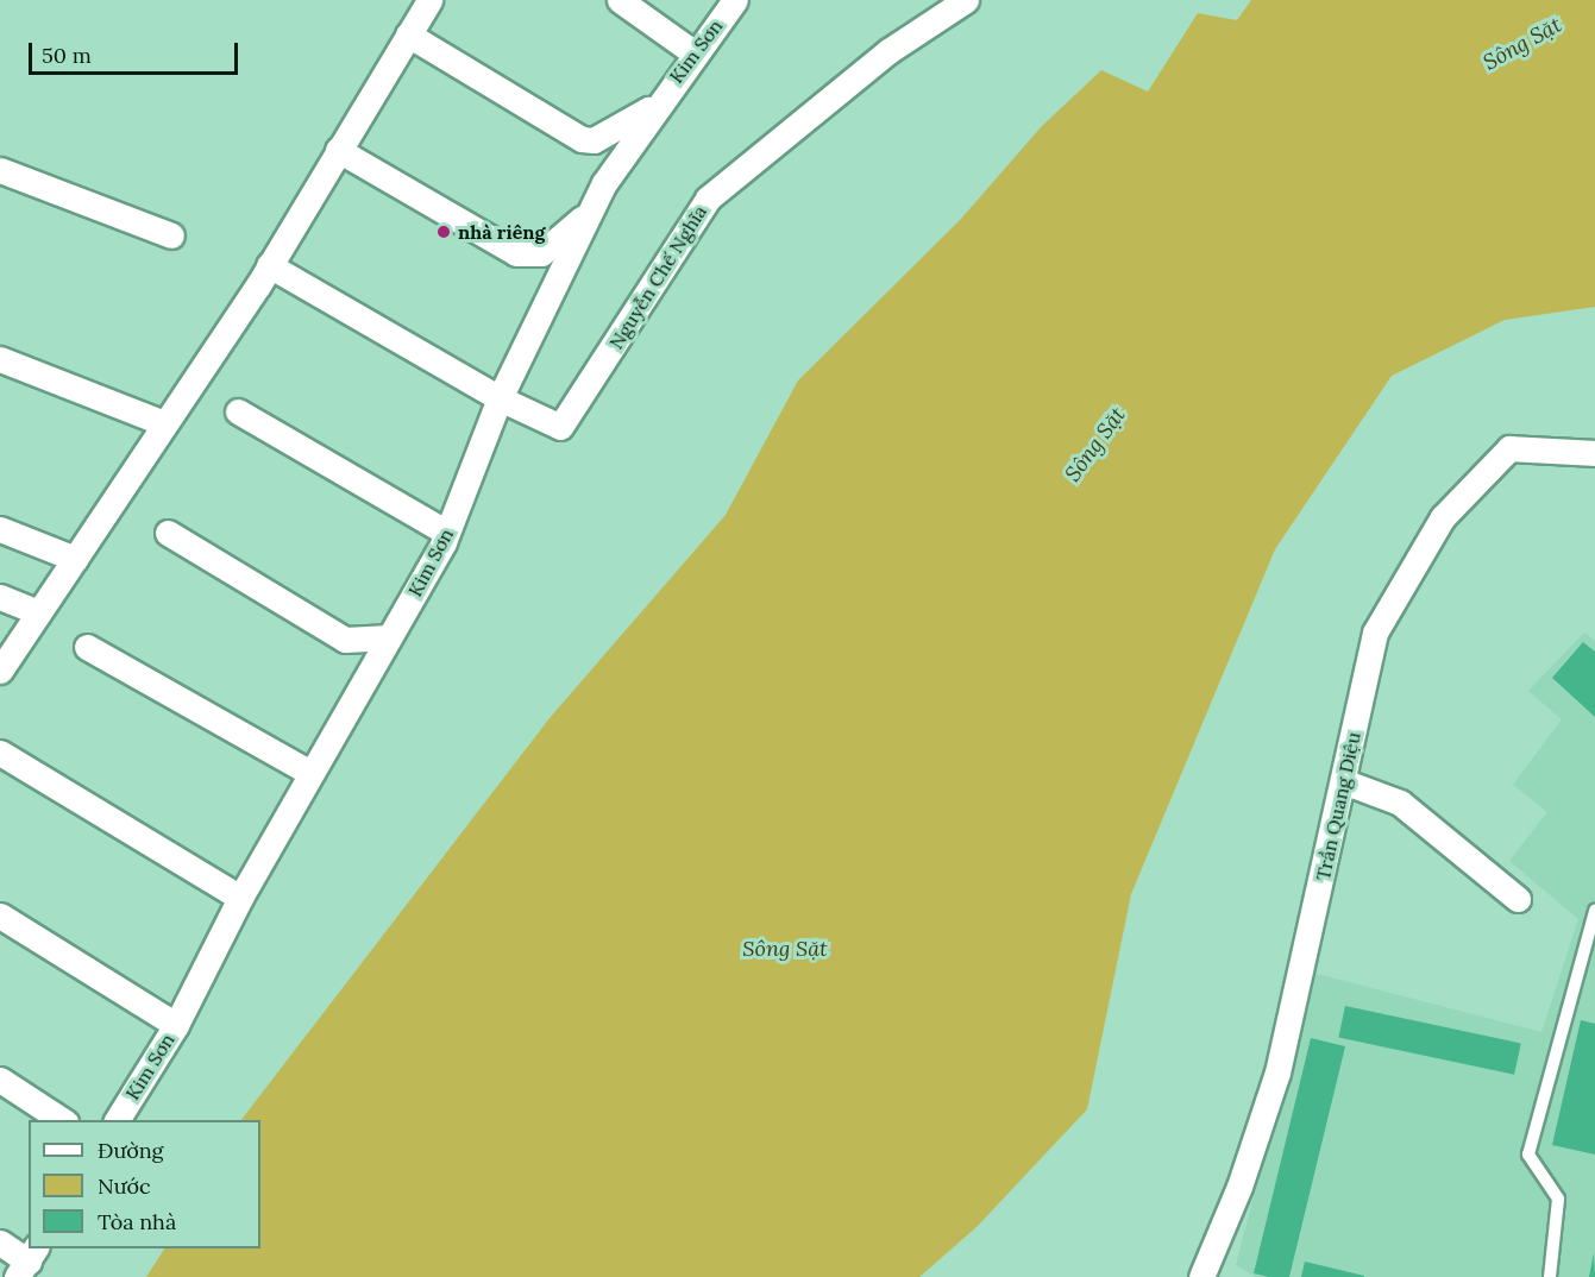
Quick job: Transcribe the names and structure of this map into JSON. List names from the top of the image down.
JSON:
{
  "streets": {
    "street": ["Kim Sơn", "Nguyễn Chế Nghĩa", "Trần Quang Diệu"]
  },
  "crossings": [
    ["Kim Sơn", "Nguyễn Chế Nghĩa"]
  ],
  "water": ["Sông Sặt"],
  "places": ["nhà riêng"],
  "legend": ["Đường", "Nước", "Tòa nhà"],
  "scale_bar": "50 m"
}
